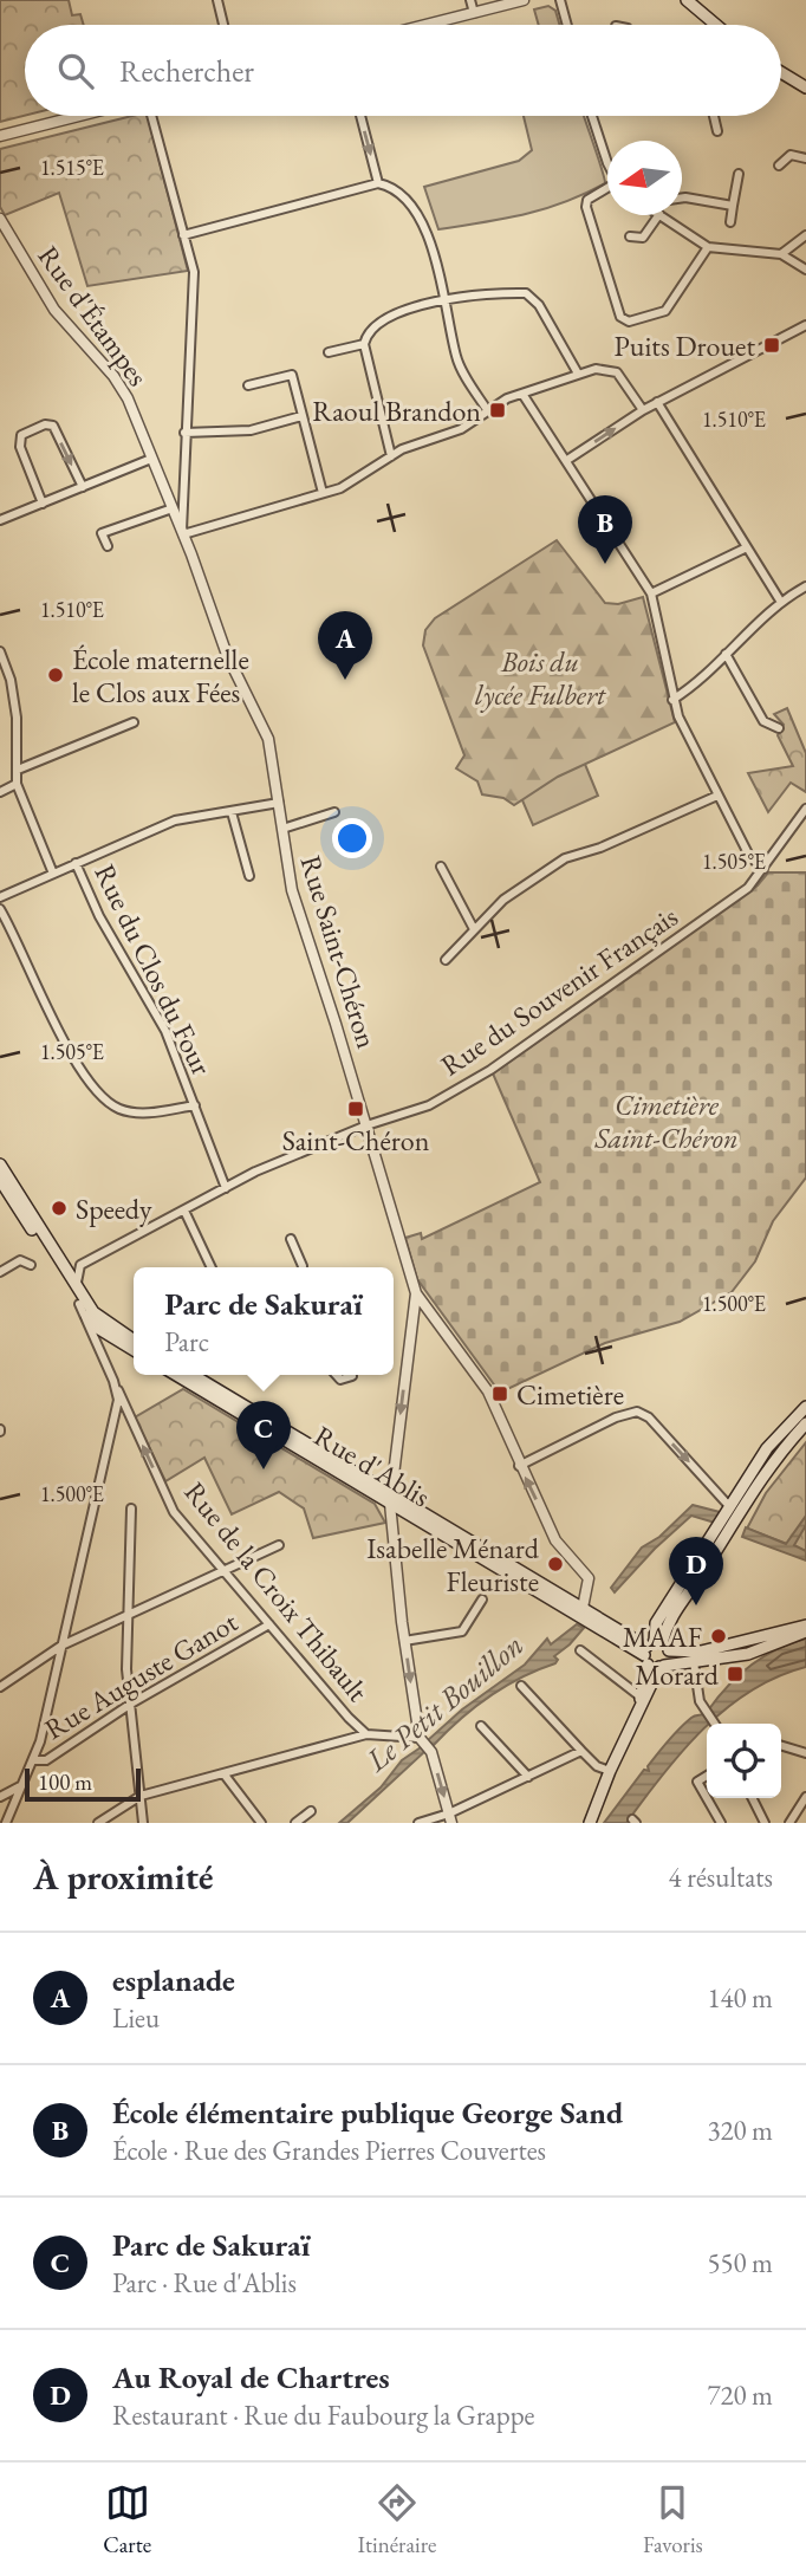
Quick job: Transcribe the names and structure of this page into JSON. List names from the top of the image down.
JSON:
{
  "streets": {
    "main road": ["Rue d'Ablis"],
    "street": [
      "Rue d'Étampes",
      "Rue Saint-Chéron",
      "Rue du Clos du Four",
      "Rue du Souvenir Français",
      "Rue de la Croix Thibault",
      "Rue Auguste Ganot"
    ]
  },
  "crossings": [
    ["Rue d'Étampes", "Rue Saint-Chéron"],
    ["Rue Saint-Chéron", "Rue du Souvenir Français"],
    ["Rue du Clos du Four", "Rue du Souvenir Français"],
    ["Rue de la Croix Thibault", "Rue Auguste Ganot"]
  ],
  "one_way": ["Rue de la Croix Thibault"],
  "water": ["Le Petit Bouillon"],
  "parks": ["Bois du lycée Fulbert", "Cimetière Saint-Chéron"],
  "places": {
    "transit": [
      "Puits Drouet",
      "Raoul Brandon",
      "Saint-Chéron",
      "Cimetière",
      "Morard"
    ],
    "other": [
      "École maternelle le Clos aux Fées",
      "Speedy",
      "Isabelle Ménard Fleuriste",
      "MAAF"
    ]
  },
  "scale_bar": "100 m",
  "north": "left",
  "page": {
    "search": "Rechercher",
    "pins": [
      "B",
      "A",
      "C",
      "D"
    ],
    "popup": ["Parc de Sakuraï", "Parc"],
    "scale": "100 m",
    "heading": ["À proximité", "4 résultats"],
    "list": [
      {
        "mark": "A",
        "name": "esplanade",
        "note": "Lieu",
        "value": "140 m"
      },
      {
        "mark": "B",
        "name": "École élémentaire publique George Sand",
        "note": "École · Rue des Grandes Pierres Couvertes",
        "value": "320 m"
      },
      {
        "mark": "C",
        "name": "Parc de Sakuraï",
        "note": "Parc · Rue d'Ablis",
        "value": "550 m"
      },
      {
        "mark": "D",
        "name": "Au Royal de Chartres",
        "note": "Restaurant · Rue du Faubourg la Grappe",
        "value": "720 m"
      }
    ],
    "nav": ["Carte", "Itinéraire", "Favoris"]
  },
  "coordinates": [
    "1.515°E",
    "1.510°E",
    "1.505°E",
    "1.500°E"
  ]
}
